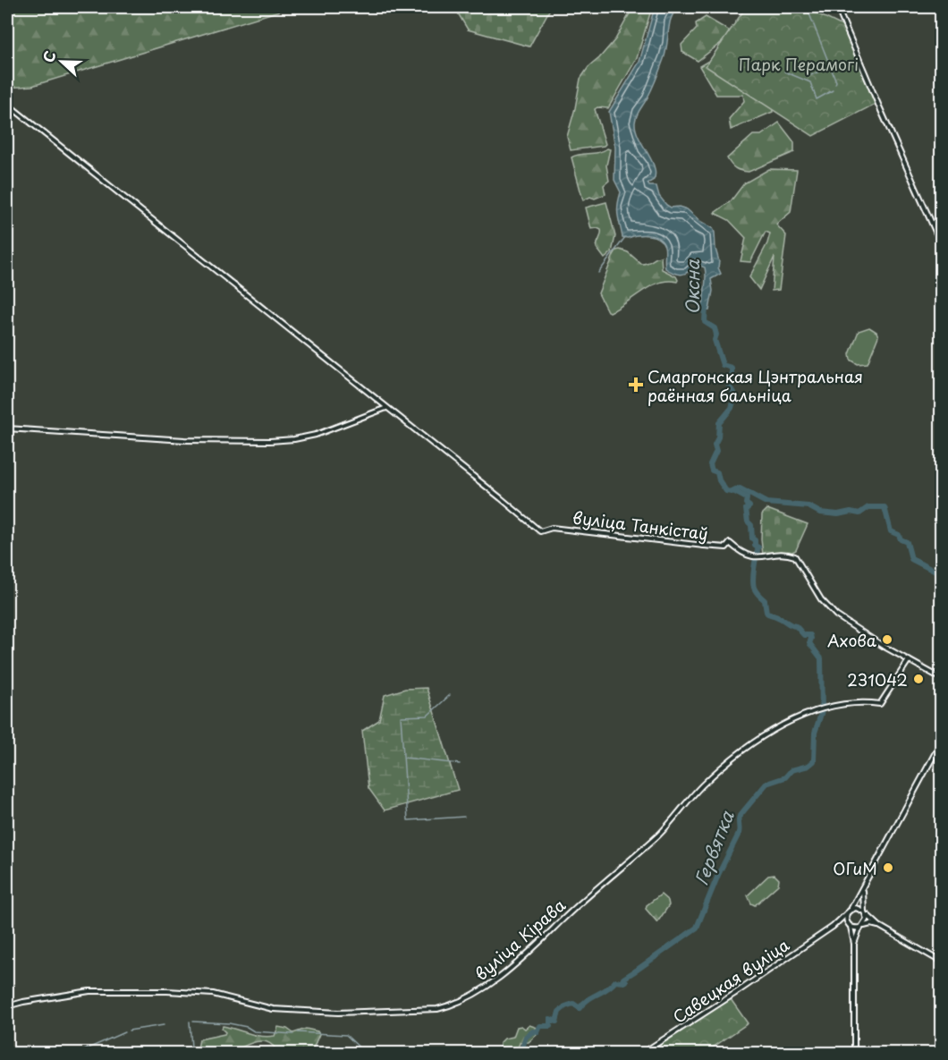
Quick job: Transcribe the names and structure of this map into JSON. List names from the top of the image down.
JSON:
{
  "streets": {
    "street": ["вуліца Танкістаў", "вуліца Кірава", "Савецкая вуліца"]
  },
  "crossings": [
    ["вуліца Танкістаў", "вуліца Кірава"]
  ],
  "water": ["Оксна", "Гервятка"],
  "parks": ["Парк Перамогі"],
  "places": {
    "health": ["Смаргонская Цэнтральная раённая бальніца"],
    "other": ["Ахова", "231042", "ОГиМ"]
  },
  "north": "left"
}
